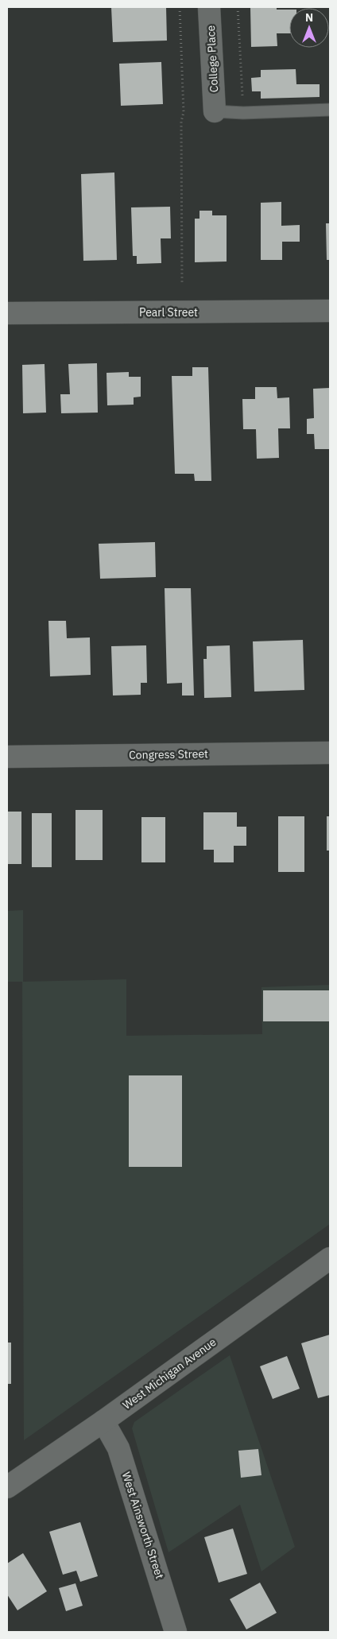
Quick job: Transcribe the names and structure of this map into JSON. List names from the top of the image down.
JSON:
{
  "streets": {
    "street": [
      "College Place",
      "Pearl Street",
      "Congress Street",
      "West Michigan Avenue",
      "West Ainsworth Street"
    ]
  },
  "crossings": [
    ["West Michigan Avenue", "West Ainsworth Street"]
  ],
  "north": "top"
}
